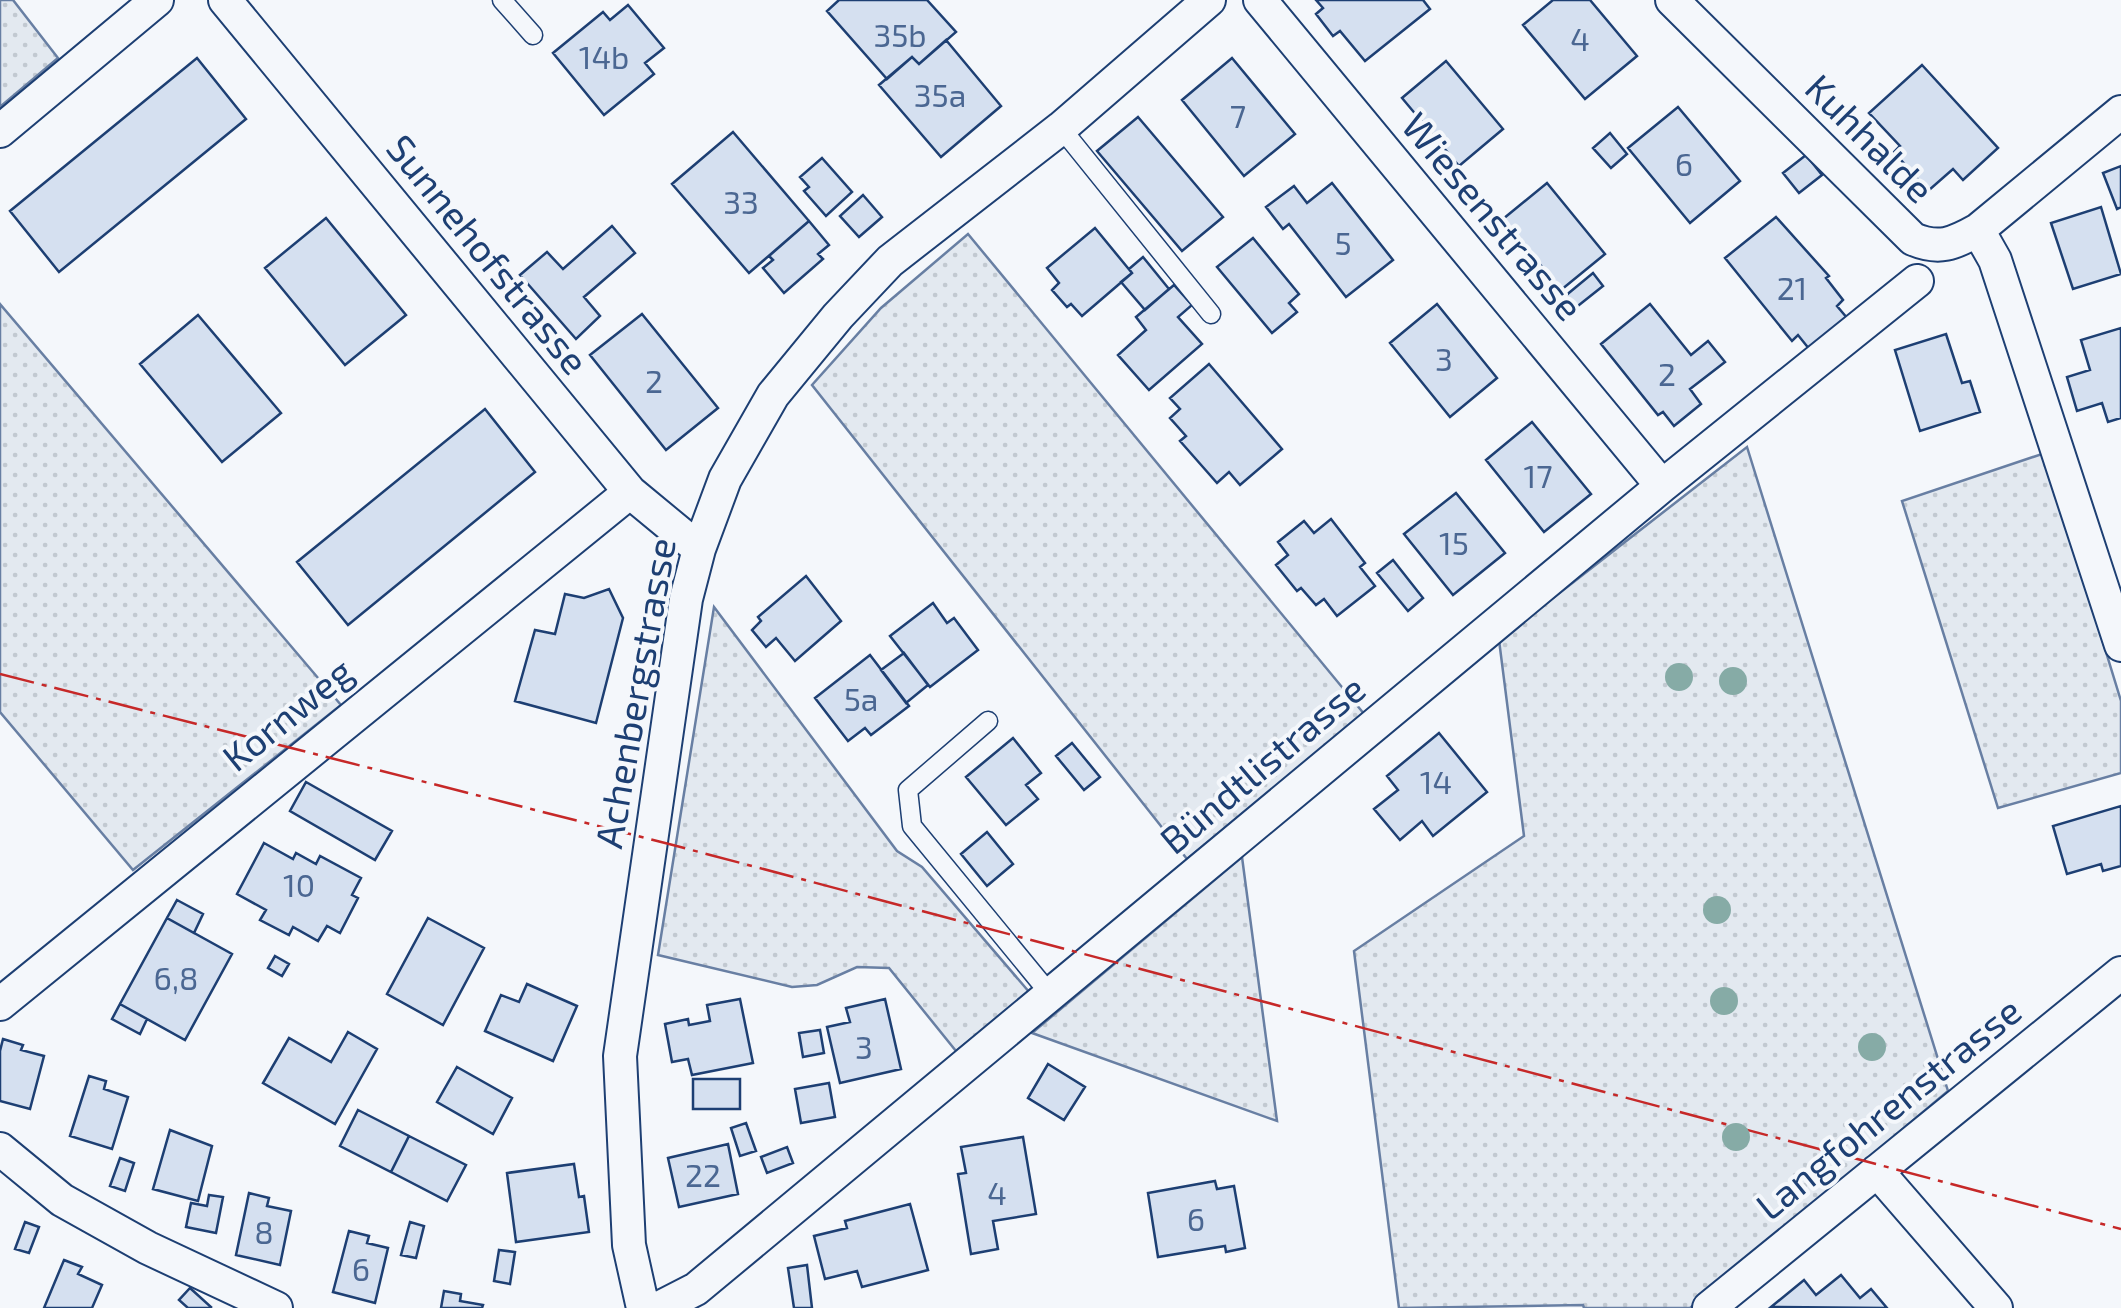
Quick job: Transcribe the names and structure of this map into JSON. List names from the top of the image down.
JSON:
{
  "streets": {
    "street": [
      "Kuhhalde",
      "Wiesenstrasse",
      "Sunnehofstrasse",
      "Achenbergstrasse",
      "Kornweg",
      "Bündtlistrasse",
      "Langfohrenstrasse"
    ]
  },
  "crossings": [
    ["Wiesenstrasse", "Bündtlistrasse"],
    ["Sunnehofstrasse", "Achenbergstrasse"],
    ["Sunnehofstrasse", "Kornweg"]
  ],
  "house_numbers": [
    "35b",
    "4",
    "14b",
    "35a",
    "7",
    "6",
    "33",
    "5",
    "21",
    "3",
    "2",
    "2",
    "17",
    "15",
    "5a",
    "14",
    "10",
    "6,8",
    "3",
    "22",
    "4",
    "6",
    "8",
    "6"
  ]
}
